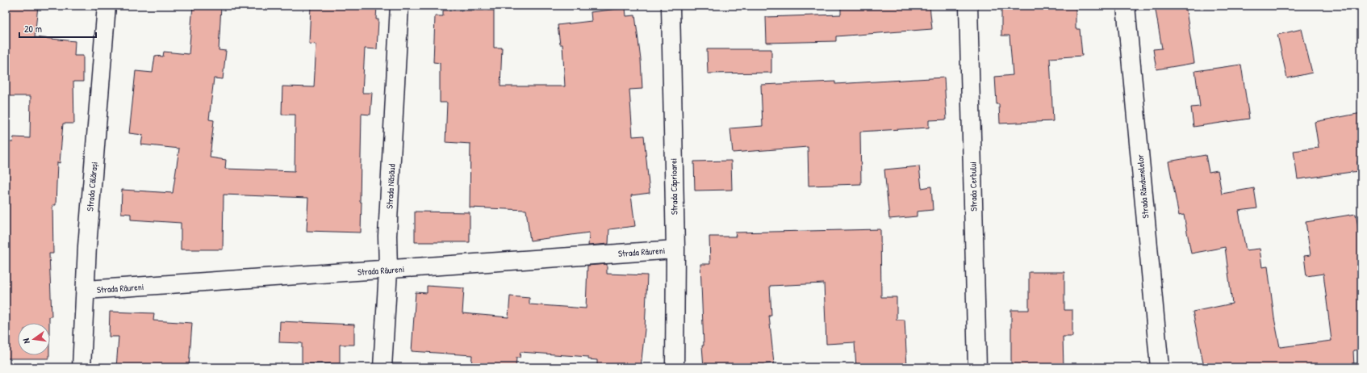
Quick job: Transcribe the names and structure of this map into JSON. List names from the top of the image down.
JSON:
{
  "streets": {
    "street": [
      "Strada Călărași",
      "Strada Năsăud",
      "Strada Căprioarei",
      "Strada Cerbului",
      "Strada Rândunelelor",
      "Strada Râureni"
    ]
  },
  "crossings": [
    ["Strada Călărași", "Strada Râureni"],
    ["Strada Năsăud", "Strada Râureni"],
    ["Strada Căprioarei", "Strada Râureni"]
  ],
  "scale_bar": "20 m",
  "north": "left"
}
